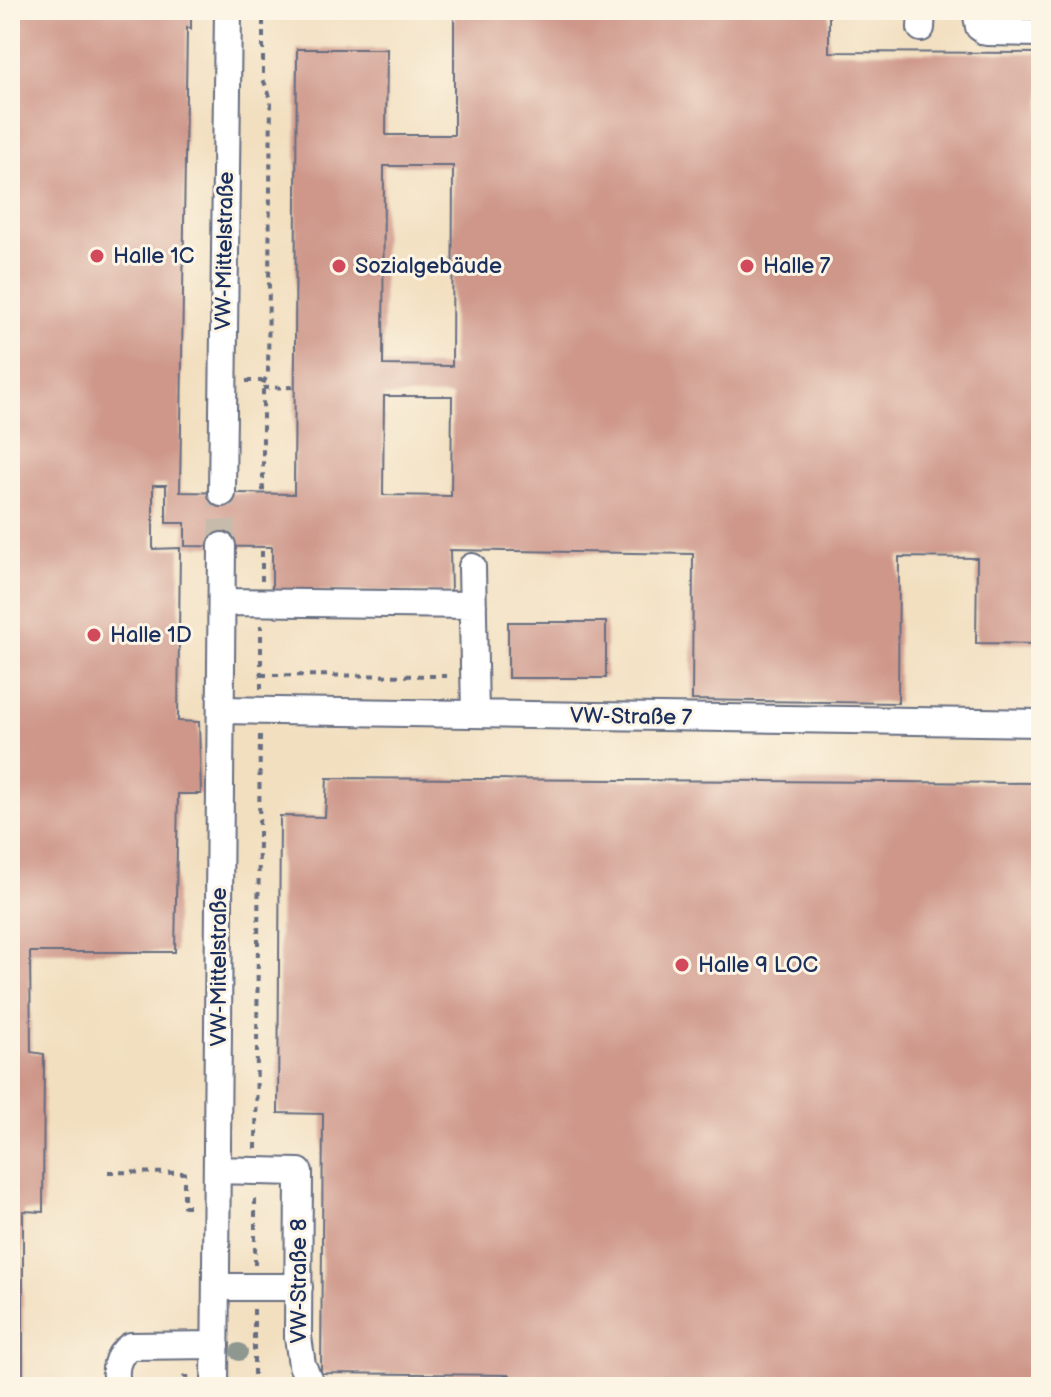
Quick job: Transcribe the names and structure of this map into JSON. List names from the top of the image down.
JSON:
{
  "streets": {
    "street": ["VW-Mittelstraße", "VW-Straße 7", "VW-Straße 8"]
  },
  "crossings": [
    ["VW-Mittelstraße", "VW-Straße 7"]
  ],
  "places": [
    "Halle 1C",
    "Sozialgebäude",
    "Halle 7",
    "Halle 1D",
    "Halle 9 LOC"
  ]
}
